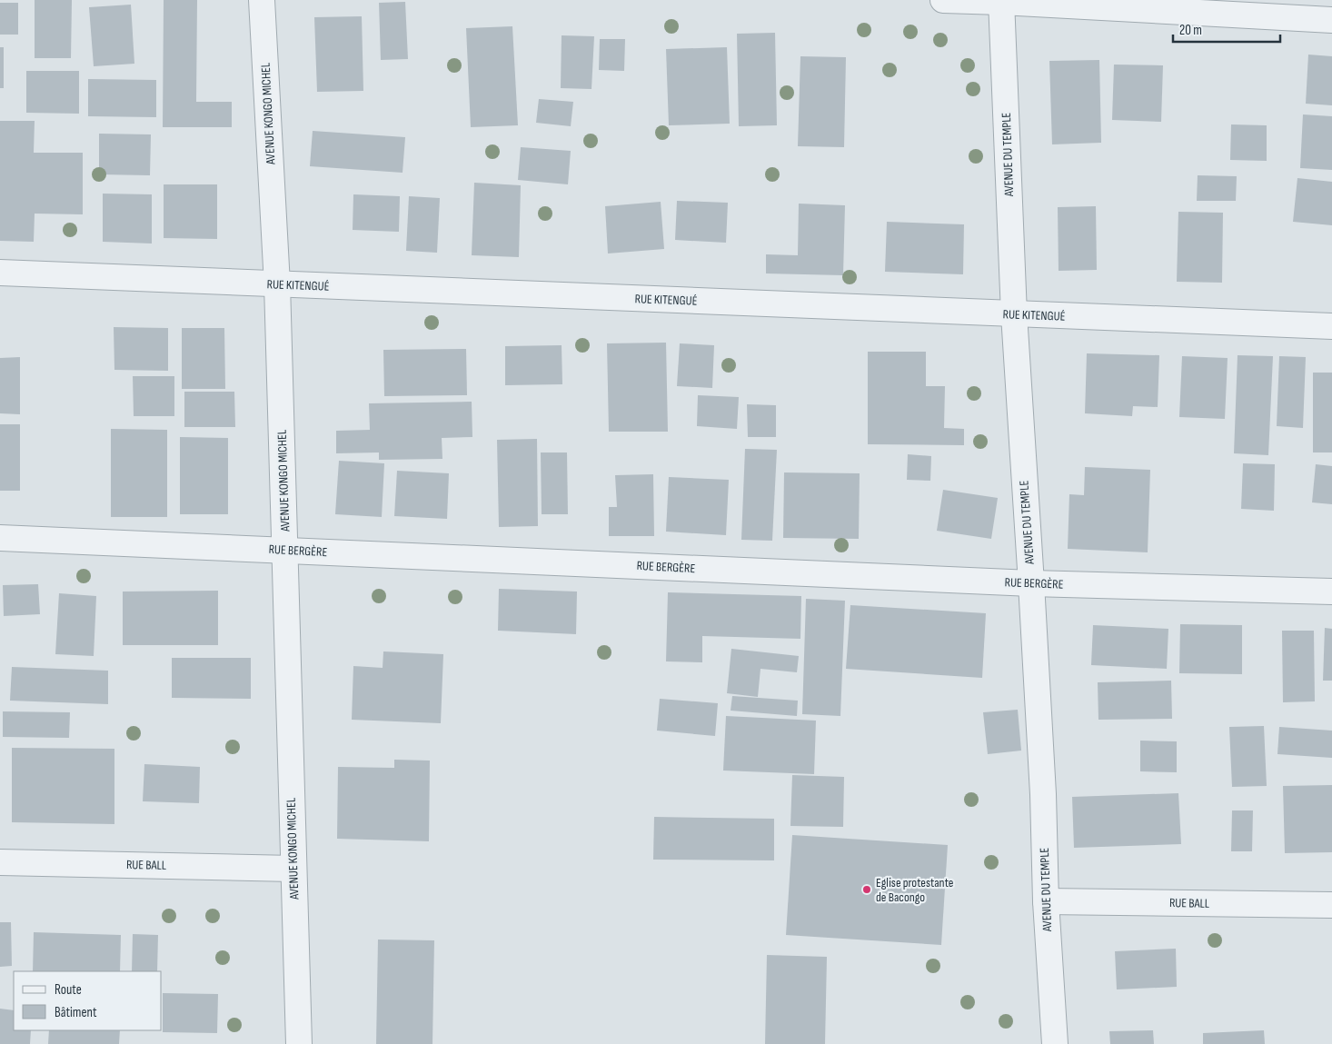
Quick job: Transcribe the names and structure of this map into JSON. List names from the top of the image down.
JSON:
{
  "streets": {
    "street": [
      "AVENUE KONGO MICHEL",
      "AVENUE DU TEMPLE",
      "RUE KITENGUÉ",
      "RUE BERGÈRE",
      "RUE BALL"
    ]
  },
  "crossings": [
    ["AVENUE KONGO MICHEL", "RUE KITENGUÉ"],
    ["AVENUE KONGO MICHEL", "RUE BERGÈRE"],
    ["AVENUE KONGO MICHEL", "RUE BALL"],
    ["AVENUE DU TEMPLE", "RUE KITENGUÉ"],
    ["AVENUE DU TEMPLE", "RUE BERGÈRE"],
    ["AVENUE DU TEMPLE", "RUE BALL"]
  ],
  "places": ["Eglise protestante de Bacongo"],
  "legend": ["Route", "Bâtiment"],
  "scale_bar": "20 m"
}
